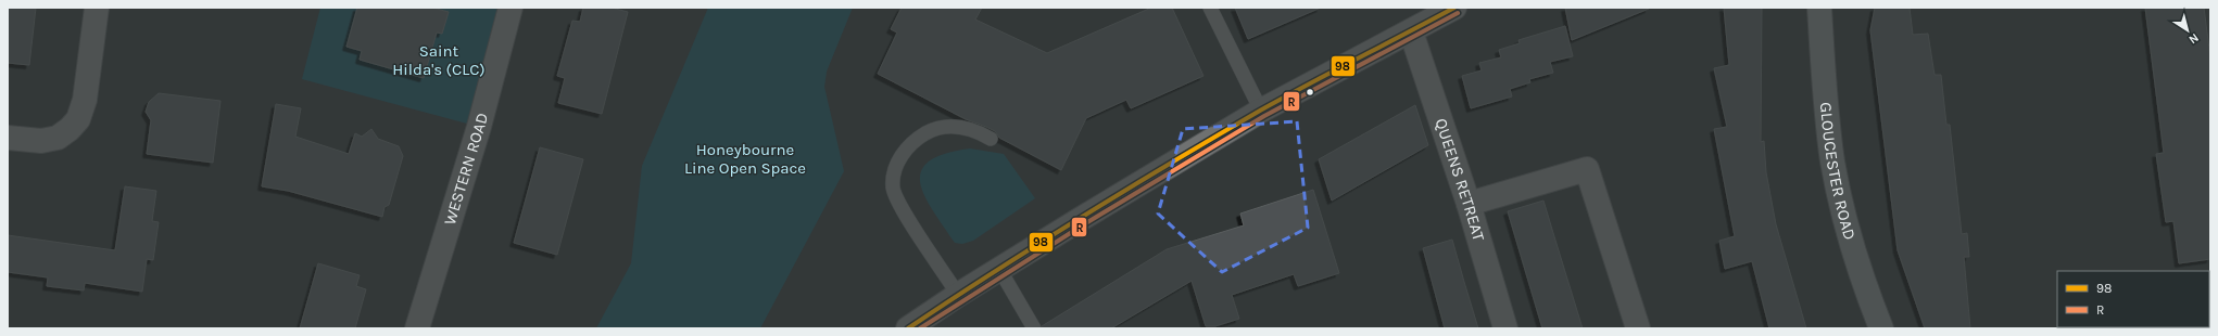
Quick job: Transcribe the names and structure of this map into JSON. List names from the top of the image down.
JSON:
{
  "streets": {
    "main road": ["GLOUCESTER ROAD"],
    "street": ["WESTERN ROAD", "QUEENS RETREAT"]
  },
  "parks": ["Saint Hilda's (CLC)", "Honeybourne Line Open Space"],
  "lines": ["transit line 98", "transit line R"],
  "legend": ["98", "R"],
  "north": "bottom right"
}
